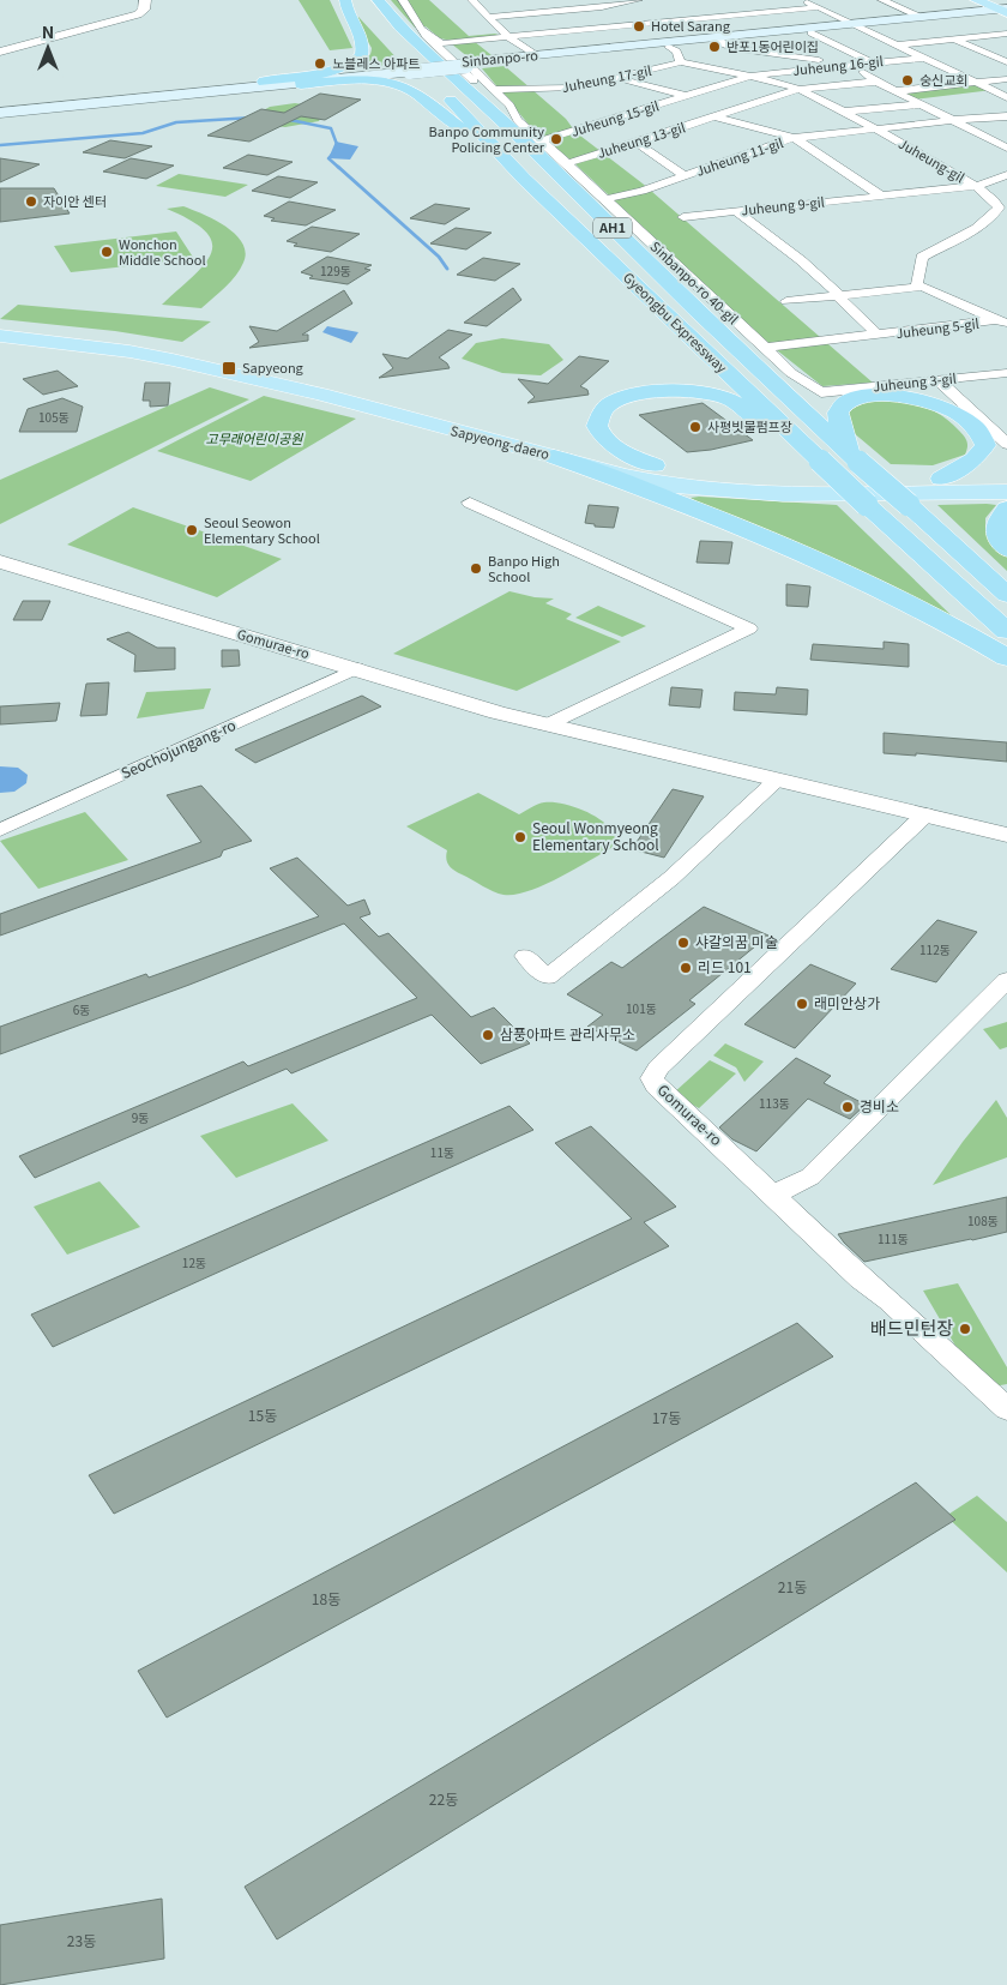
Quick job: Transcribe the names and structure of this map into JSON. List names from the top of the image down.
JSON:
{
  "streets": {
    "highway": ["AH1", "Gyeongbu Expressway"],
    "main road": ["Sinbanpo-ro", "Sapyeong-daero"],
    "street": [
      "Juheung 16-gil",
      "Juheung 17-gil",
      "Juheung 15-gil",
      "Juheung 13-gil",
      "Juheung 11-gil",
      "Juheung-gil",
      "Juheung 9-gil",
      "Sinbanpo-ro 40-gil",
      "Juheung 5-gil",
      "Juheung 3-gil",
      "Gomurae-ro",
      "Seochojungang-ro"
    ]
  },
  "crossings": [
    ["Sinbanpo-ro", "Sinbanpo-ro 40-gil"],
    ["Sinbanpo-ro", "Gyeongbu Expressway"],
    ["Juheung 16-gil", "Juheung 15-gil"],
    ["Juheung 16-gil", "Juheung-gil"],
    ["Juheung 17-gil", "Juheung 15-gil"],
    ["Juheung 17-gil", "Juheung-gil"],
    ["Juheung 17-gil", "Sinbanpo-ro 40-gil"],
    ["Juheung 15-gil", "Juheung 13-gil"],
    ["Juheung 15-gil", "Juheung-gil"],
    ["Juheung 15-gil", "Sinbanpo-ro 40-gil"],
    ["Juheung 13-gil", "Juheung 11-gil"],
    ["Juheung 13-gil", "Juheung-gil"],
    ["Juheung 13-gil", "Sinbanpo-ro 40-gil"],
    ["Juheung 11-gil", "Juheung-gil"],
    ["Juheung 11-gil", "Sinbanpo-ro 40-gil"],
    ["Juheung-gil", "Juheung 9-gil"],
    ["Sinbanpo-ro 40-gil", "Juheung 5-gil"],
    ["Sinbanpo-ro 40-gil", "Juheung 3-gil"],
    ["Gomurae-ro", "Seochojungang-ro"]
  ],
  "parks": ["고무래어린이공원"],
  "places": {
    "other": [
      "Hotel Sarang",
      "반포1동어린이집",
      "노블레스 아파트",
      "숭신교회",
      "Banpo Community Policing Center",
      "자이안 센터",
      "Wonchon Middle School",
      "사평빗물펌프장",
      "Seoul Seowon Elementary School",
      "Banpo High School",
      "Seoul Wonmyeong Elementary School",
      "샤갈의꿈 미술",
      "리드 101",
      "래미안상가",
      "삼풍아파트 관리사무소",
      "경비소",
      "배드민턴장"
    ],
    "transit": ["Sapyeong"]
  },
  "house_numbers": [
    "129동",
    "105동",
    "112동",
    "101동",
    "6동",
    "113동",
    "9동",
    "11동",
    "108동",
    "111동",
    "12동",
    "15동",
    "17동",
    "21동",
    "18동",
    "22동",
    "23동"
  ],
  "north": "top"
}
